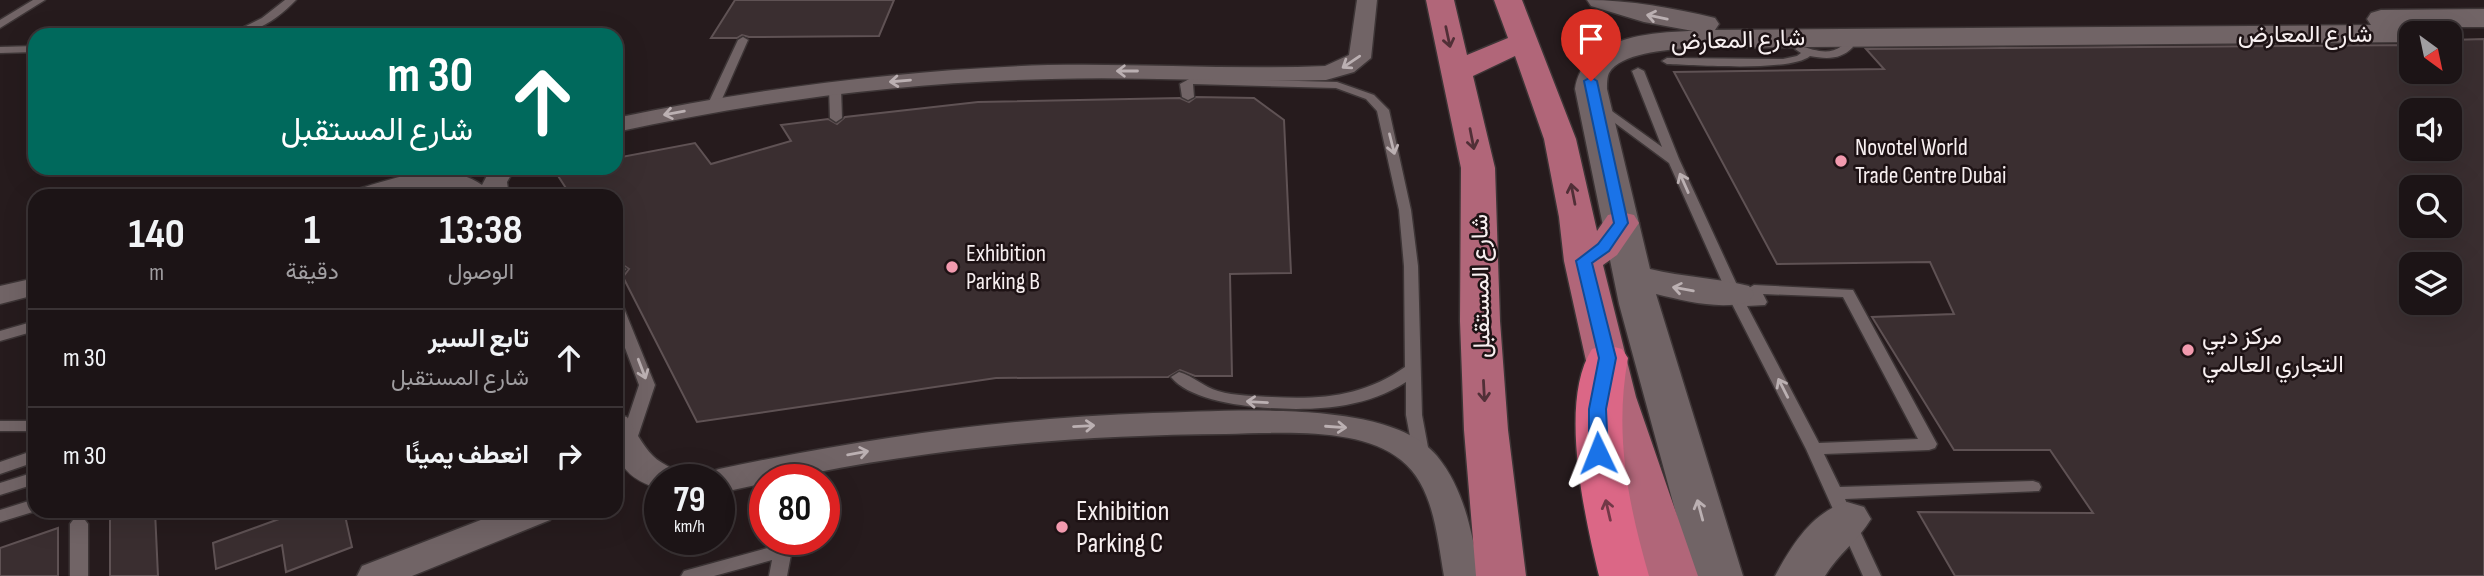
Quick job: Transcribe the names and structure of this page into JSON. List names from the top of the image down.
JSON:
{
  "streets": {
    "main road": ["شارع المستقبل"],
    "street": ["شارع المعارض"]
  },
  "places": [
    "Novotel World Trade Centre Dubai",
    "Exhibition Parking B",
    "مركز دبي التجاري العالمي",
    "Exhibition Parking C"
  ],
  "north": "bottom right",
  "page": {
    "turn": ["30 m", "شارع المستقبل"],
    "eta": [
      "13:38",
      "الوصول",
      "1",
      "دقيقة",
      "140",
      "m"
    ],
    "list": [
      {
        "name": "تابع السير",
        "note": "شارع المستقبل",
        "value": "30 m"
      },
      {
        "name": "انعطف يمينًا",
        "value": "30 m"
      }
    ],
    "speed": "79 km/h",
    "limit": "80"
  }
}
